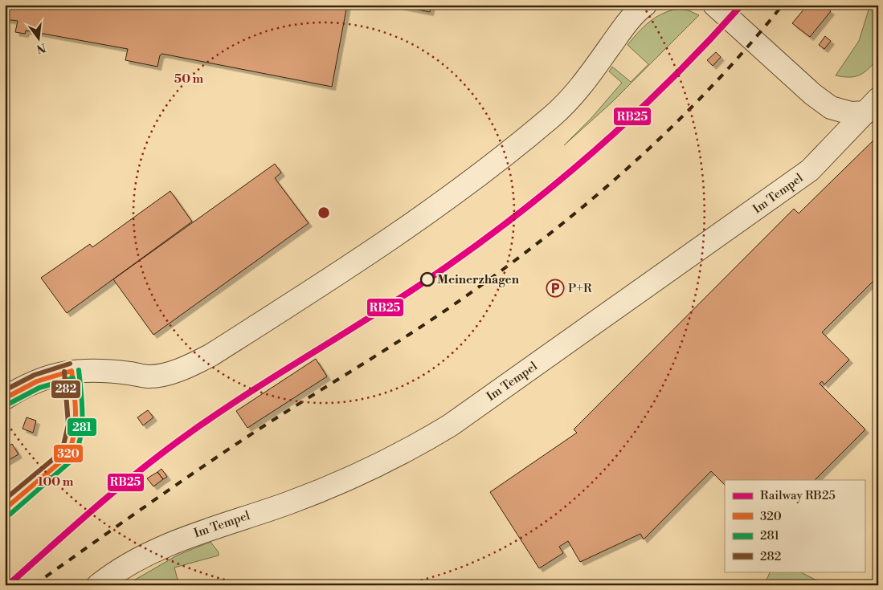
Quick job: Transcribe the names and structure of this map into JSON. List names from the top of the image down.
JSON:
{
  "streets": {
    "street": ["Im Tempel"]
  },
  "places": {
    "other": ["Meinerzhagen"],
    "parking": ["P+R"]
  },
  "lines": [
    "rail line RB25",
    "transit line 282",
    "transit line 281",
    "transit line 320"
  ],
  "legend": [
    "Railway RB25",
    "320",
    "281",
    "282"
  ],
  "north": "bottom",
  "rings": ["50 m", "100 m"]
}
